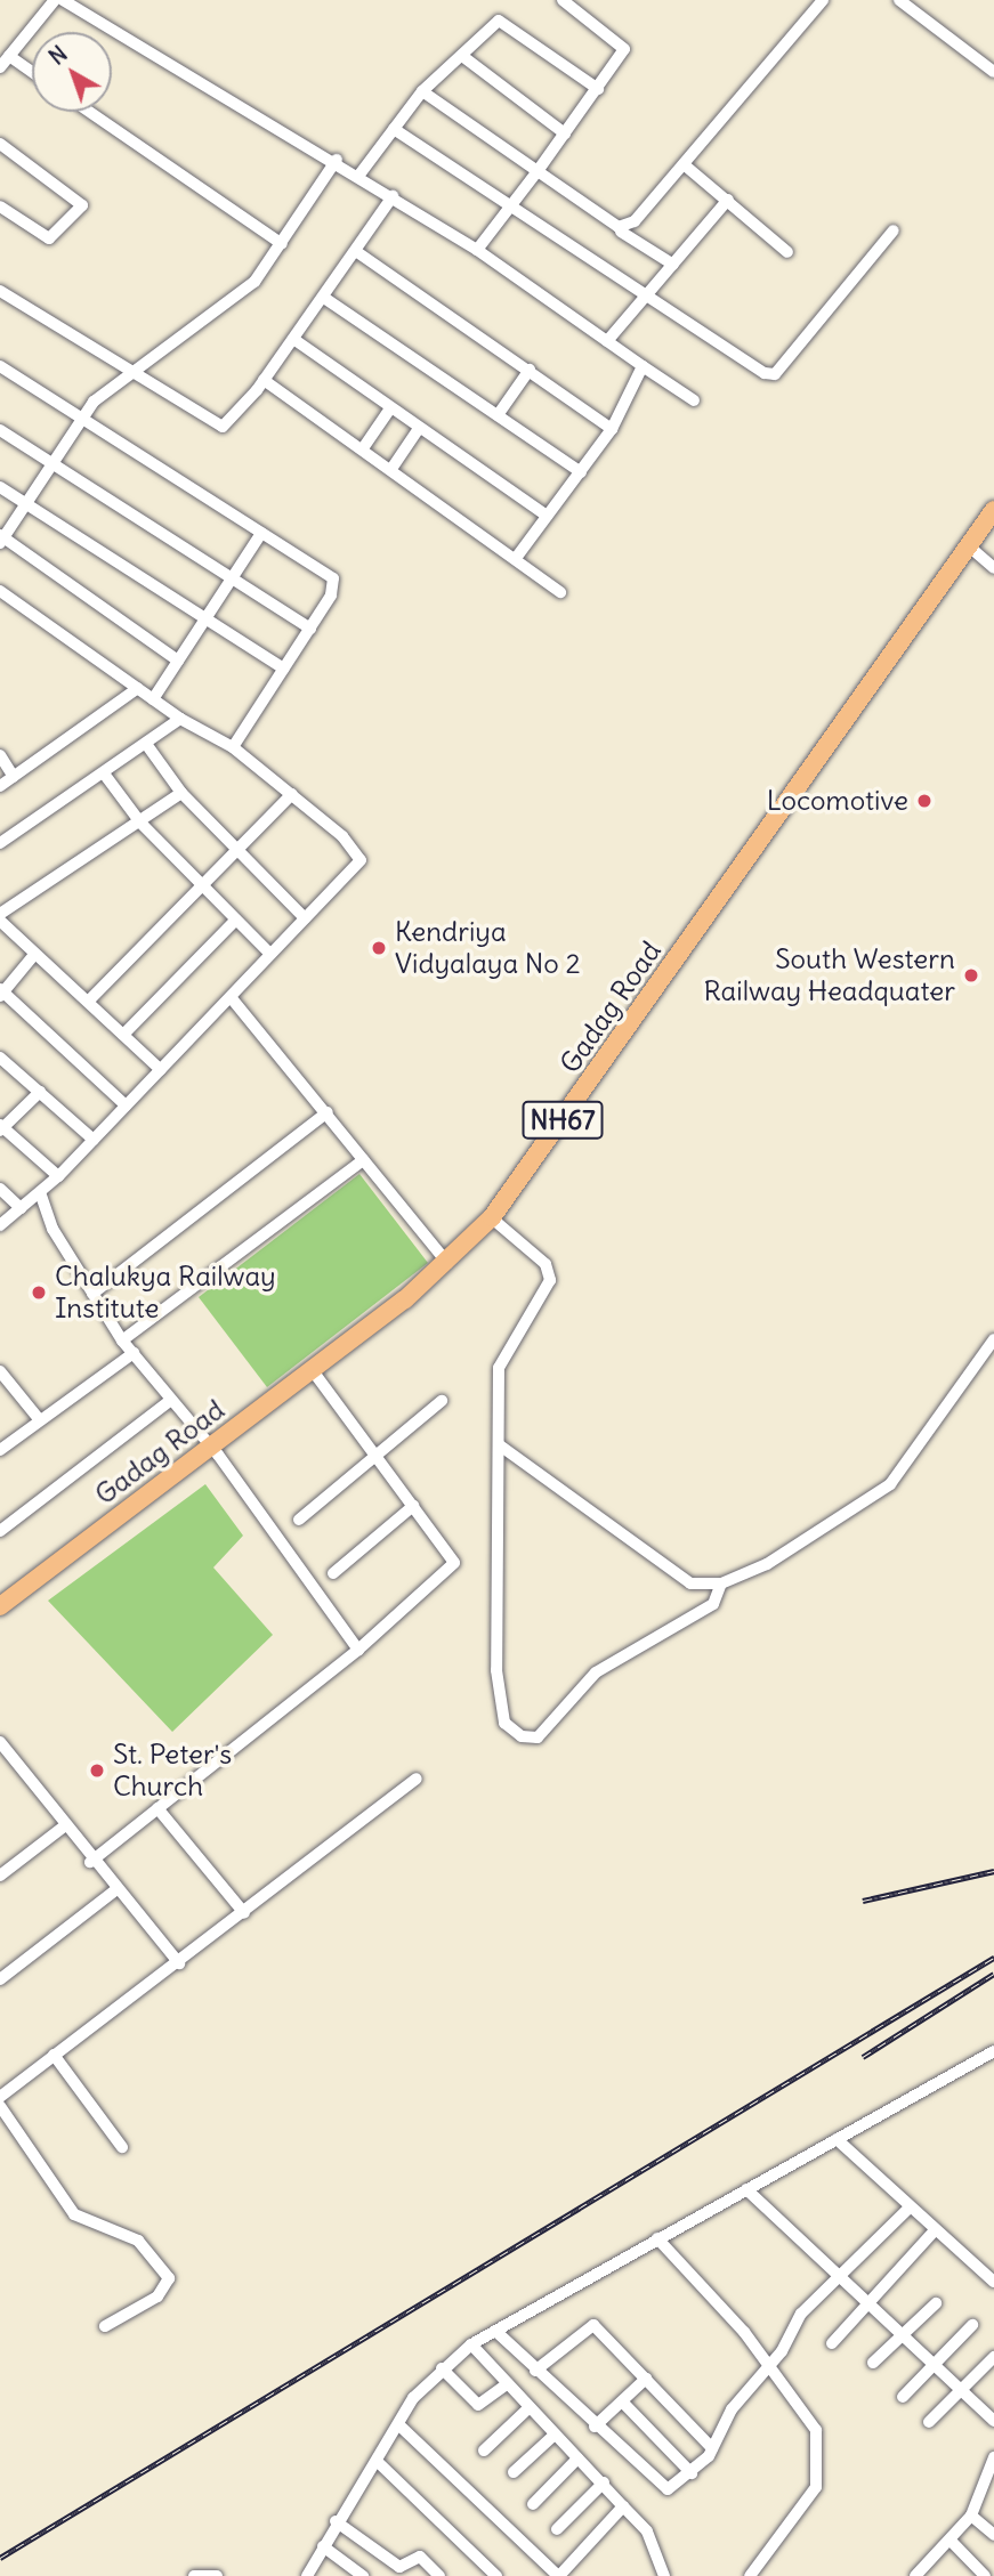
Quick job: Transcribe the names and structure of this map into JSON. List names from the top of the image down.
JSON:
{
  "streets": {
    "highway": ["Gadag Road", "NH67"]
  },
  "places": [
    "Locomotive",
    "Kendriya Vidyalaya No 2",
    "South Western Railway Headquater",
    "Chalukya Railway Institute",
    "St. Peter's Church"
  ],
  "north": "top left"
}
